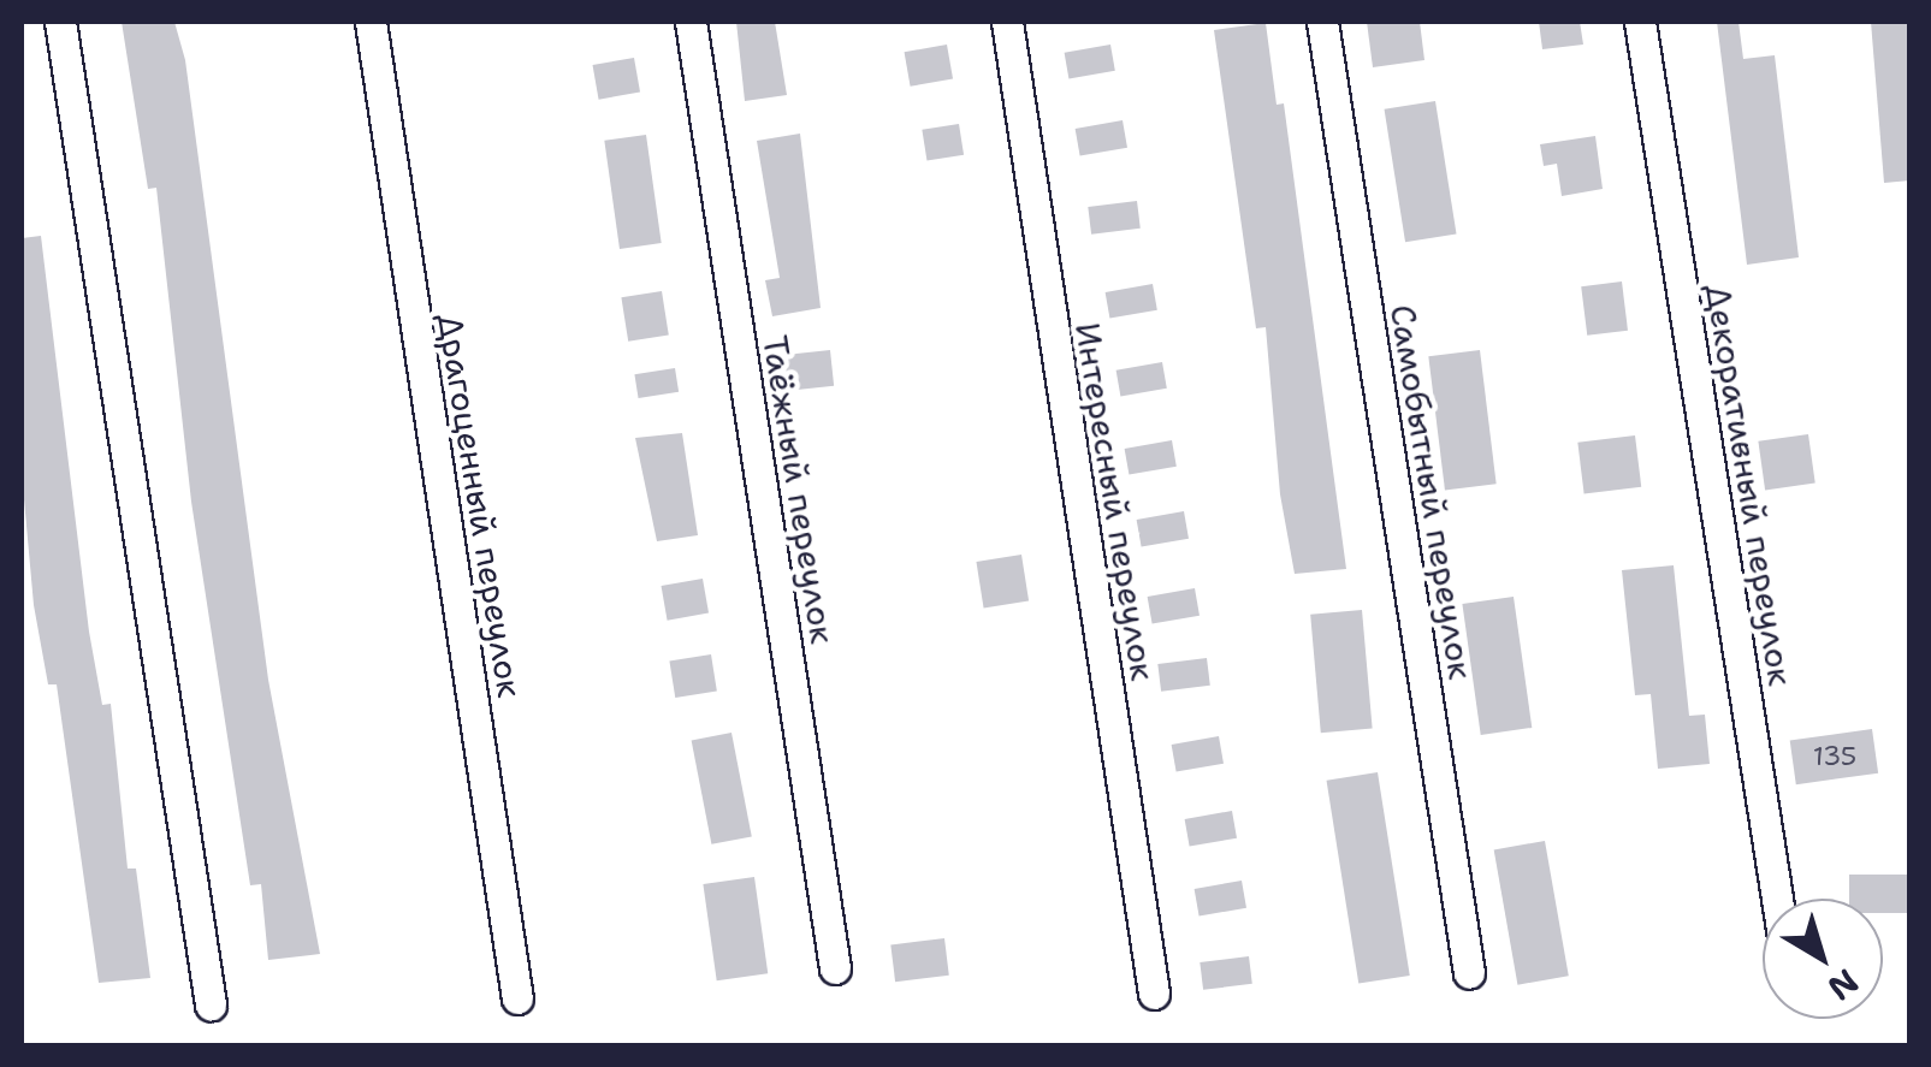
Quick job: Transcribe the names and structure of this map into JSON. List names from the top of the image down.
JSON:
{
  "streets": {
    "street": [
      "Декоративный переулок",
      "Таёжный переулок",
      "Самобытный переулок",
      "Интересный переулок",
      "Драгоценный переулок"
    ]
  },
  "house_numbers": ["135"],
  "north": "bottom right"
}
